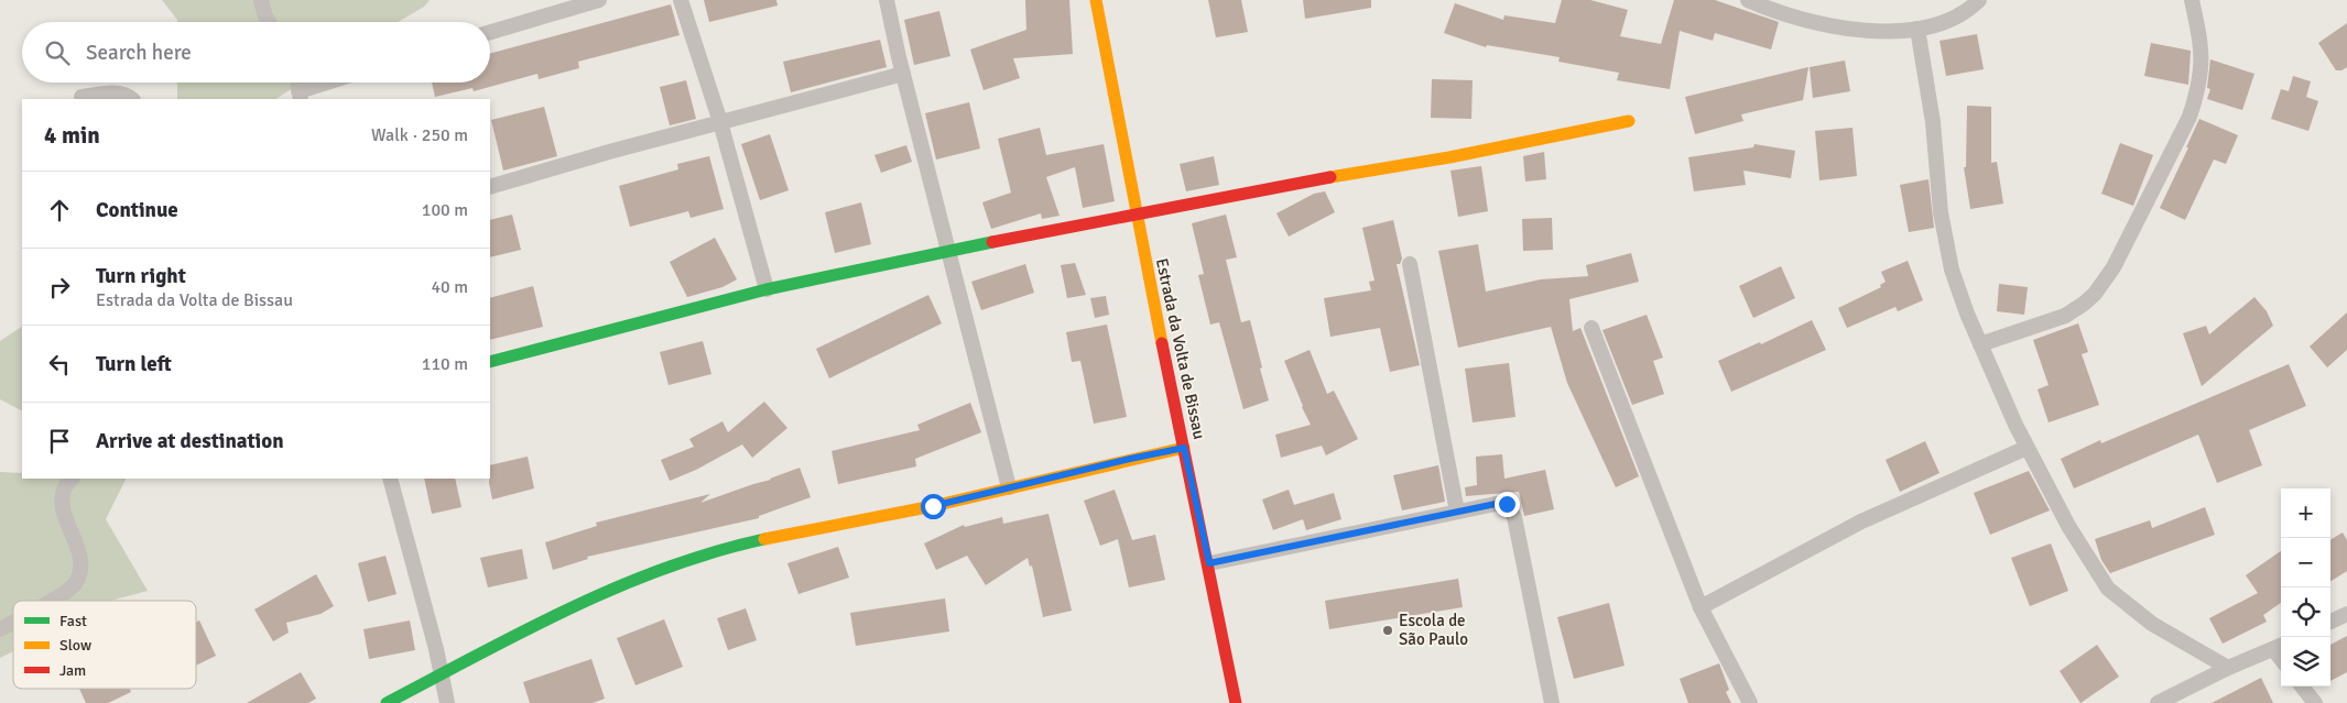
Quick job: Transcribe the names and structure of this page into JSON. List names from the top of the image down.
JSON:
{
  "streets": {
    "street": ["Estrada da Volta de Bissau"]
  },
  "places": ["Escola de São Paulo"],
  "legend": ["Fast", "Slow", "Jam"],
  "page": {
    "search": "Search here",
    "heading": ["4 min", "Walk · 250 m"],
    "list": [
      ["Continue", "100 m"],
      ["Turn right", "Estrada da Volta de Bissau", "40 m"],
      ["Turn left", "110 m"],
      "Arrive at destination"
    ],
    "map_buttons": ["+", "−"]
  }
}
